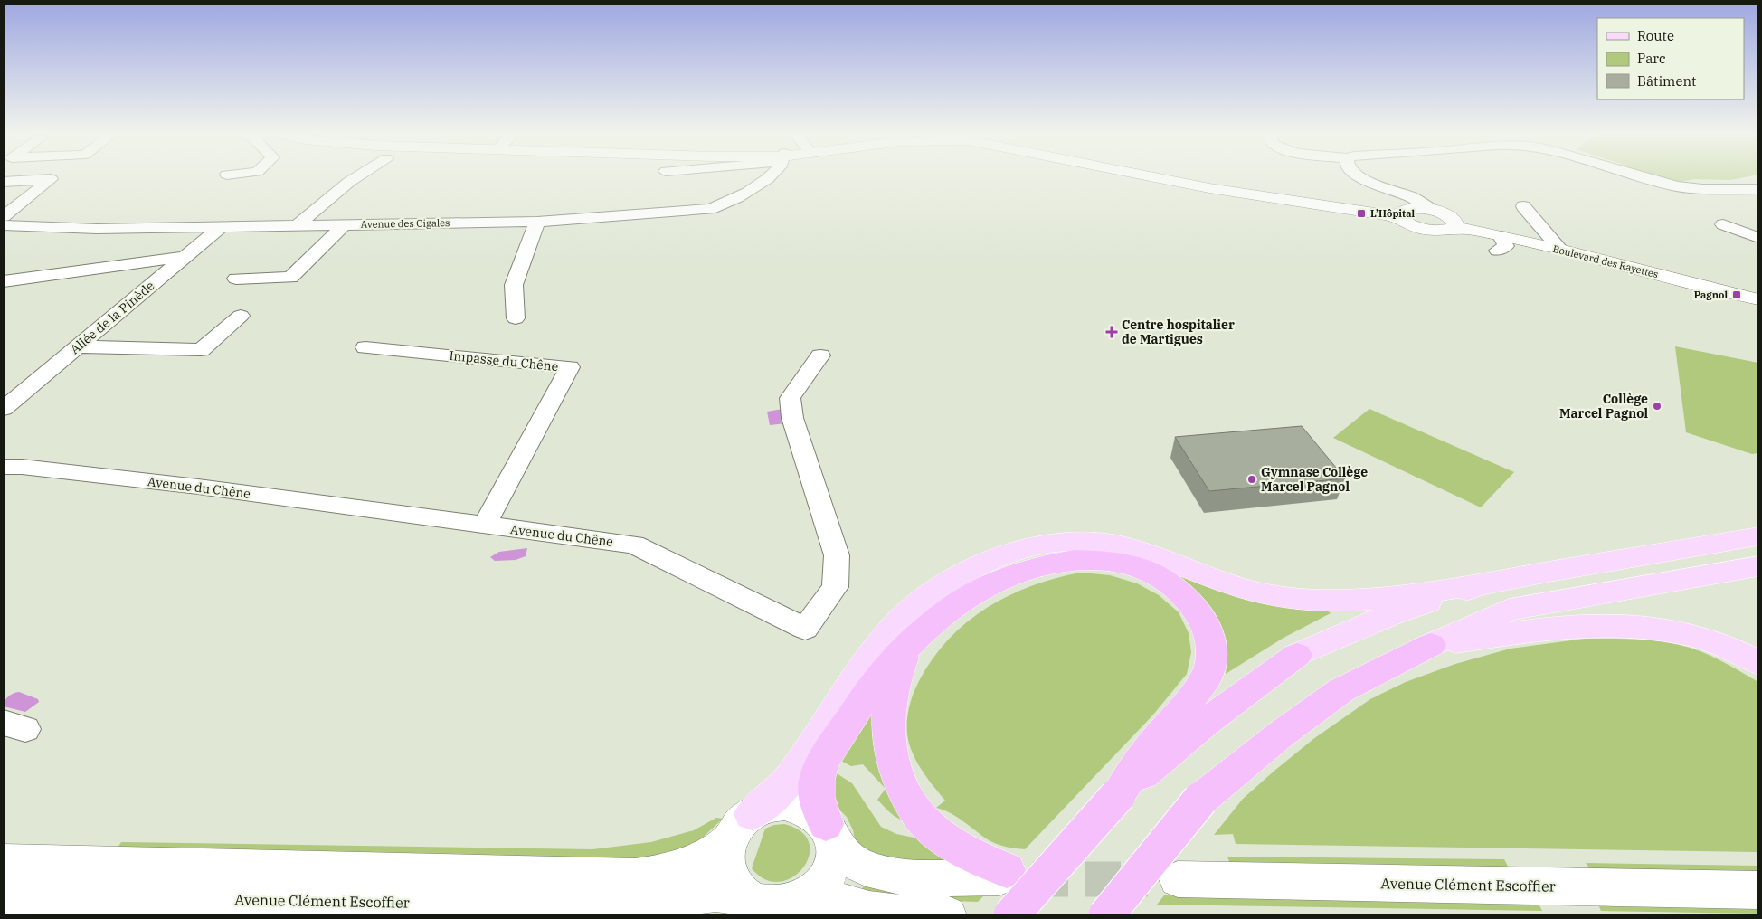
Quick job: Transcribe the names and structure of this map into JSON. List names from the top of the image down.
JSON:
{
  "streets": {
    "main road": ["Boulevard des Rayettes", "Avenue Clément Escoffier"],
    "street": [
      "Avenue des Cigales",
      "Allée de la Pinède",
      "Impasse du Chêne",
      "Avenue du Chêne"
    ]
  },
  "crossings": [
    ["Avenue des Cigales", "Allée de la Pinède"],
    ["Impasse du Chêne", "Avenue du Chêne"]
  ],
  "places": {
    "transit": ["L’Hôpital", "Pagnol"],
    "health": ["Centre hospitalier de Martigues"],
    "other": ["Collège Marcel Pagnol", "Gymnase Collège Marcel Pagnol"]
  },
  "legend": ["Route", "Parc", "Bâtiment"]
}
